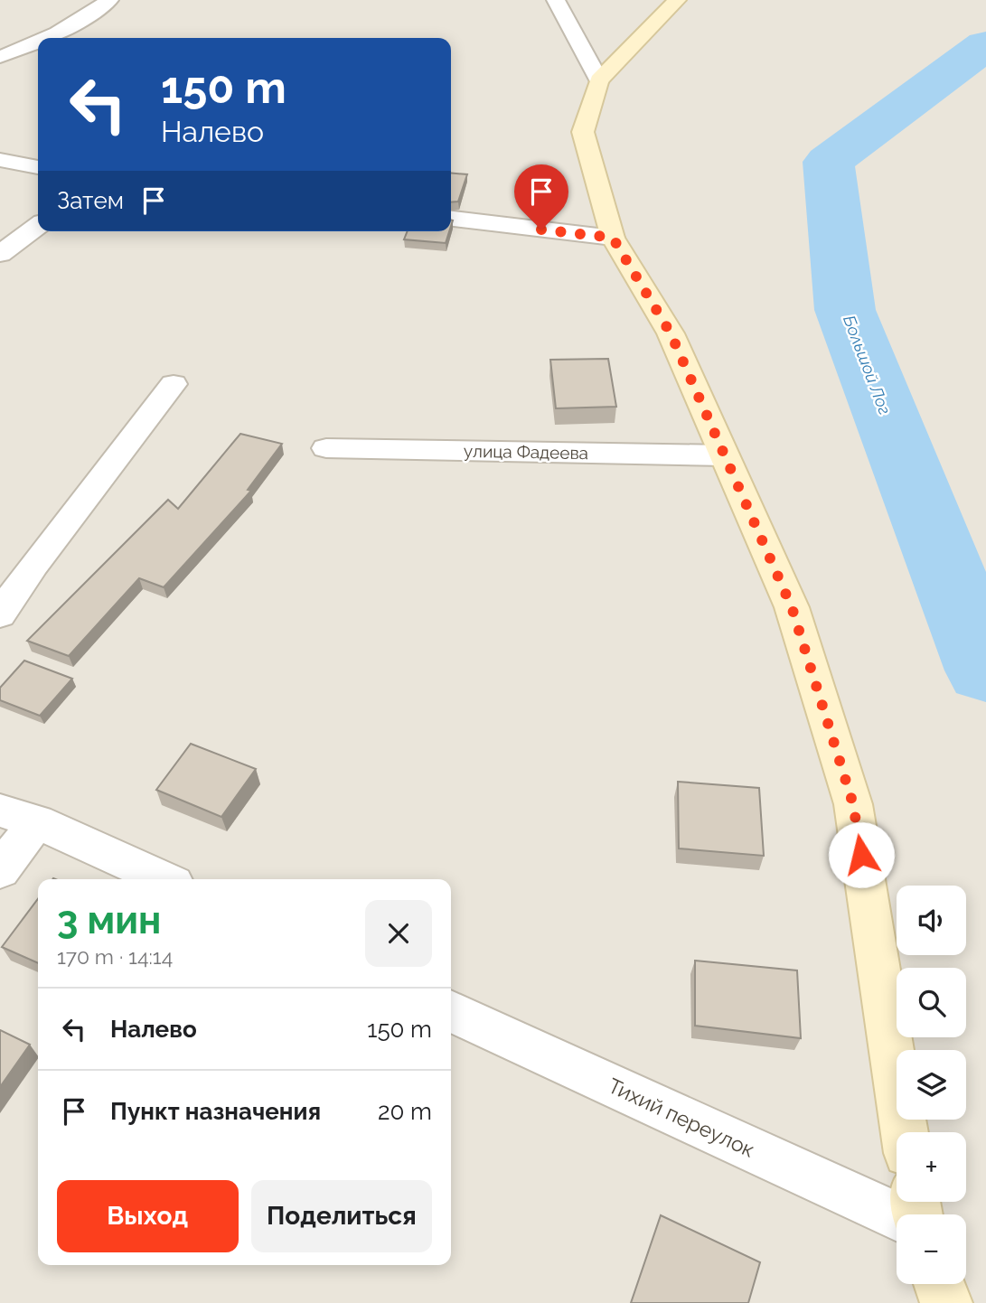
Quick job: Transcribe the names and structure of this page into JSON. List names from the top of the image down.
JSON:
{
  "streets": {
    "street": ["улица Фадеева", "Тихий переулок"]
  },
  "water": ["Большой Лог"],
  "page": {
    "turn": ["150 m", "Налево"],
    "then": "Затем",
    "heading": ["3 мин", "170 m · 14:14"],
    "map_buttons": ["+", "−"],
    "list": [
      {
        "name": "Налево",
        "value": "150 m"
      },
      {
        "name": "Пункт назначения",
        "value": "20 m"
      }
    ],
    "buttons": ["Выход", "Поделиться"]
  }
}
